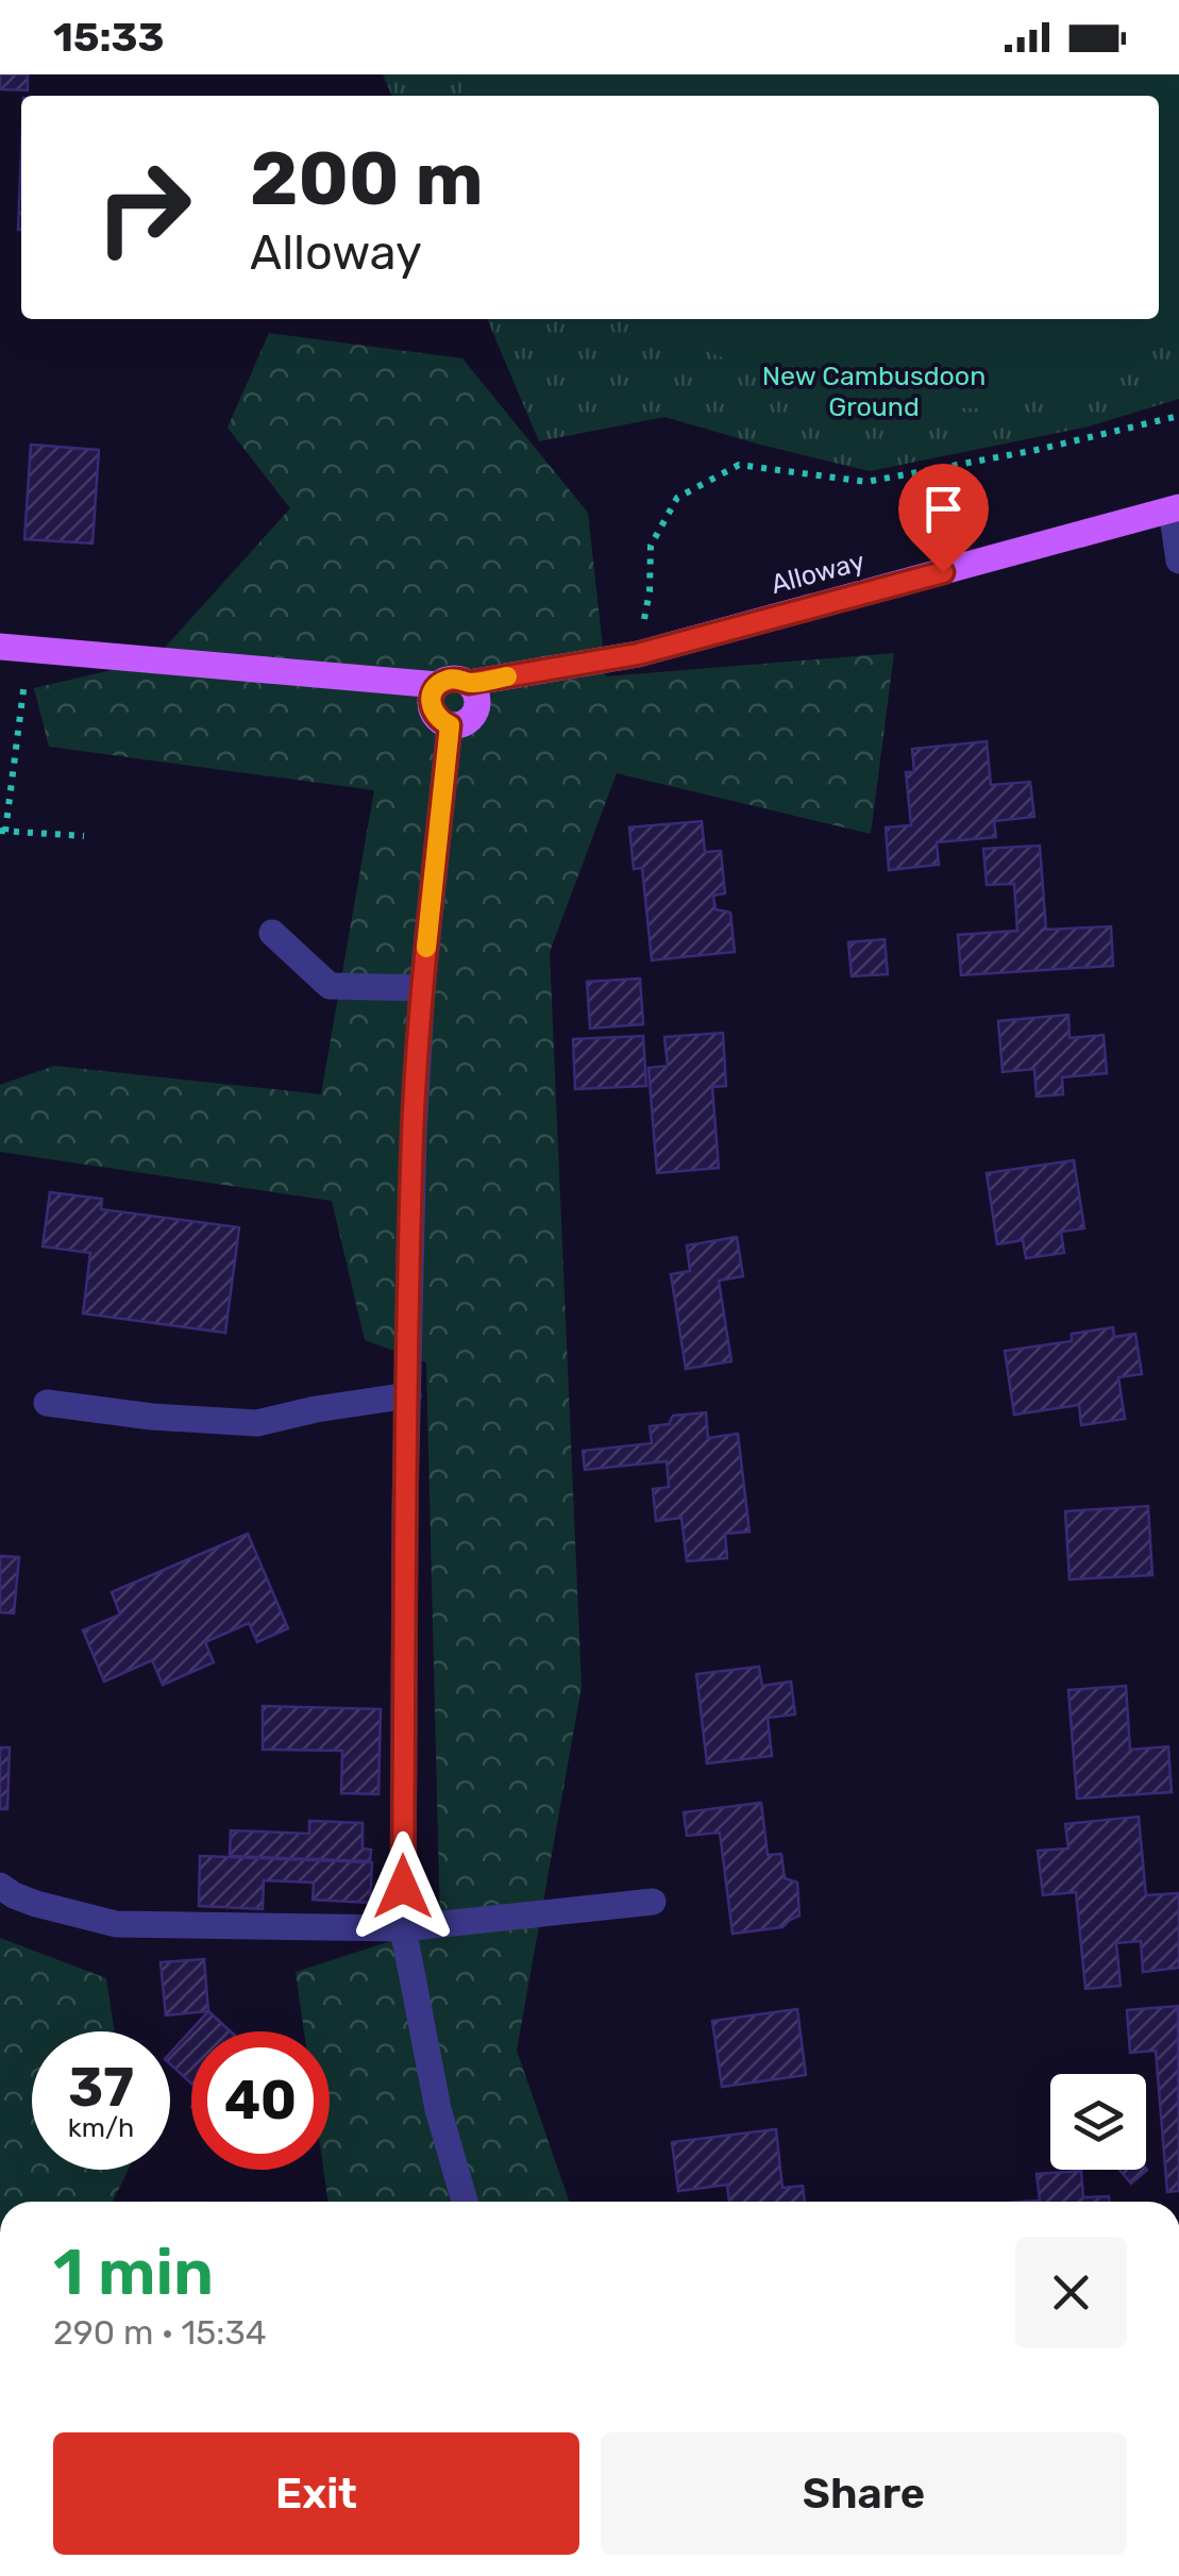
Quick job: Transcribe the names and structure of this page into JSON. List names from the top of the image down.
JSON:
{
  "streets": {
    "main road": ["Alloway"]
  },
  "parks": ["New Cambusdoon Ground"],
  "page": {
    "status": "15:33",
    "turn": ["200 m", "Alloway"],
    "speed": "37 km/h",
    "limit": "40",
    "heading": ["1 min", "290 m · 15:34"],
    "buttons": ["Exit", "Share"]
  }
}
